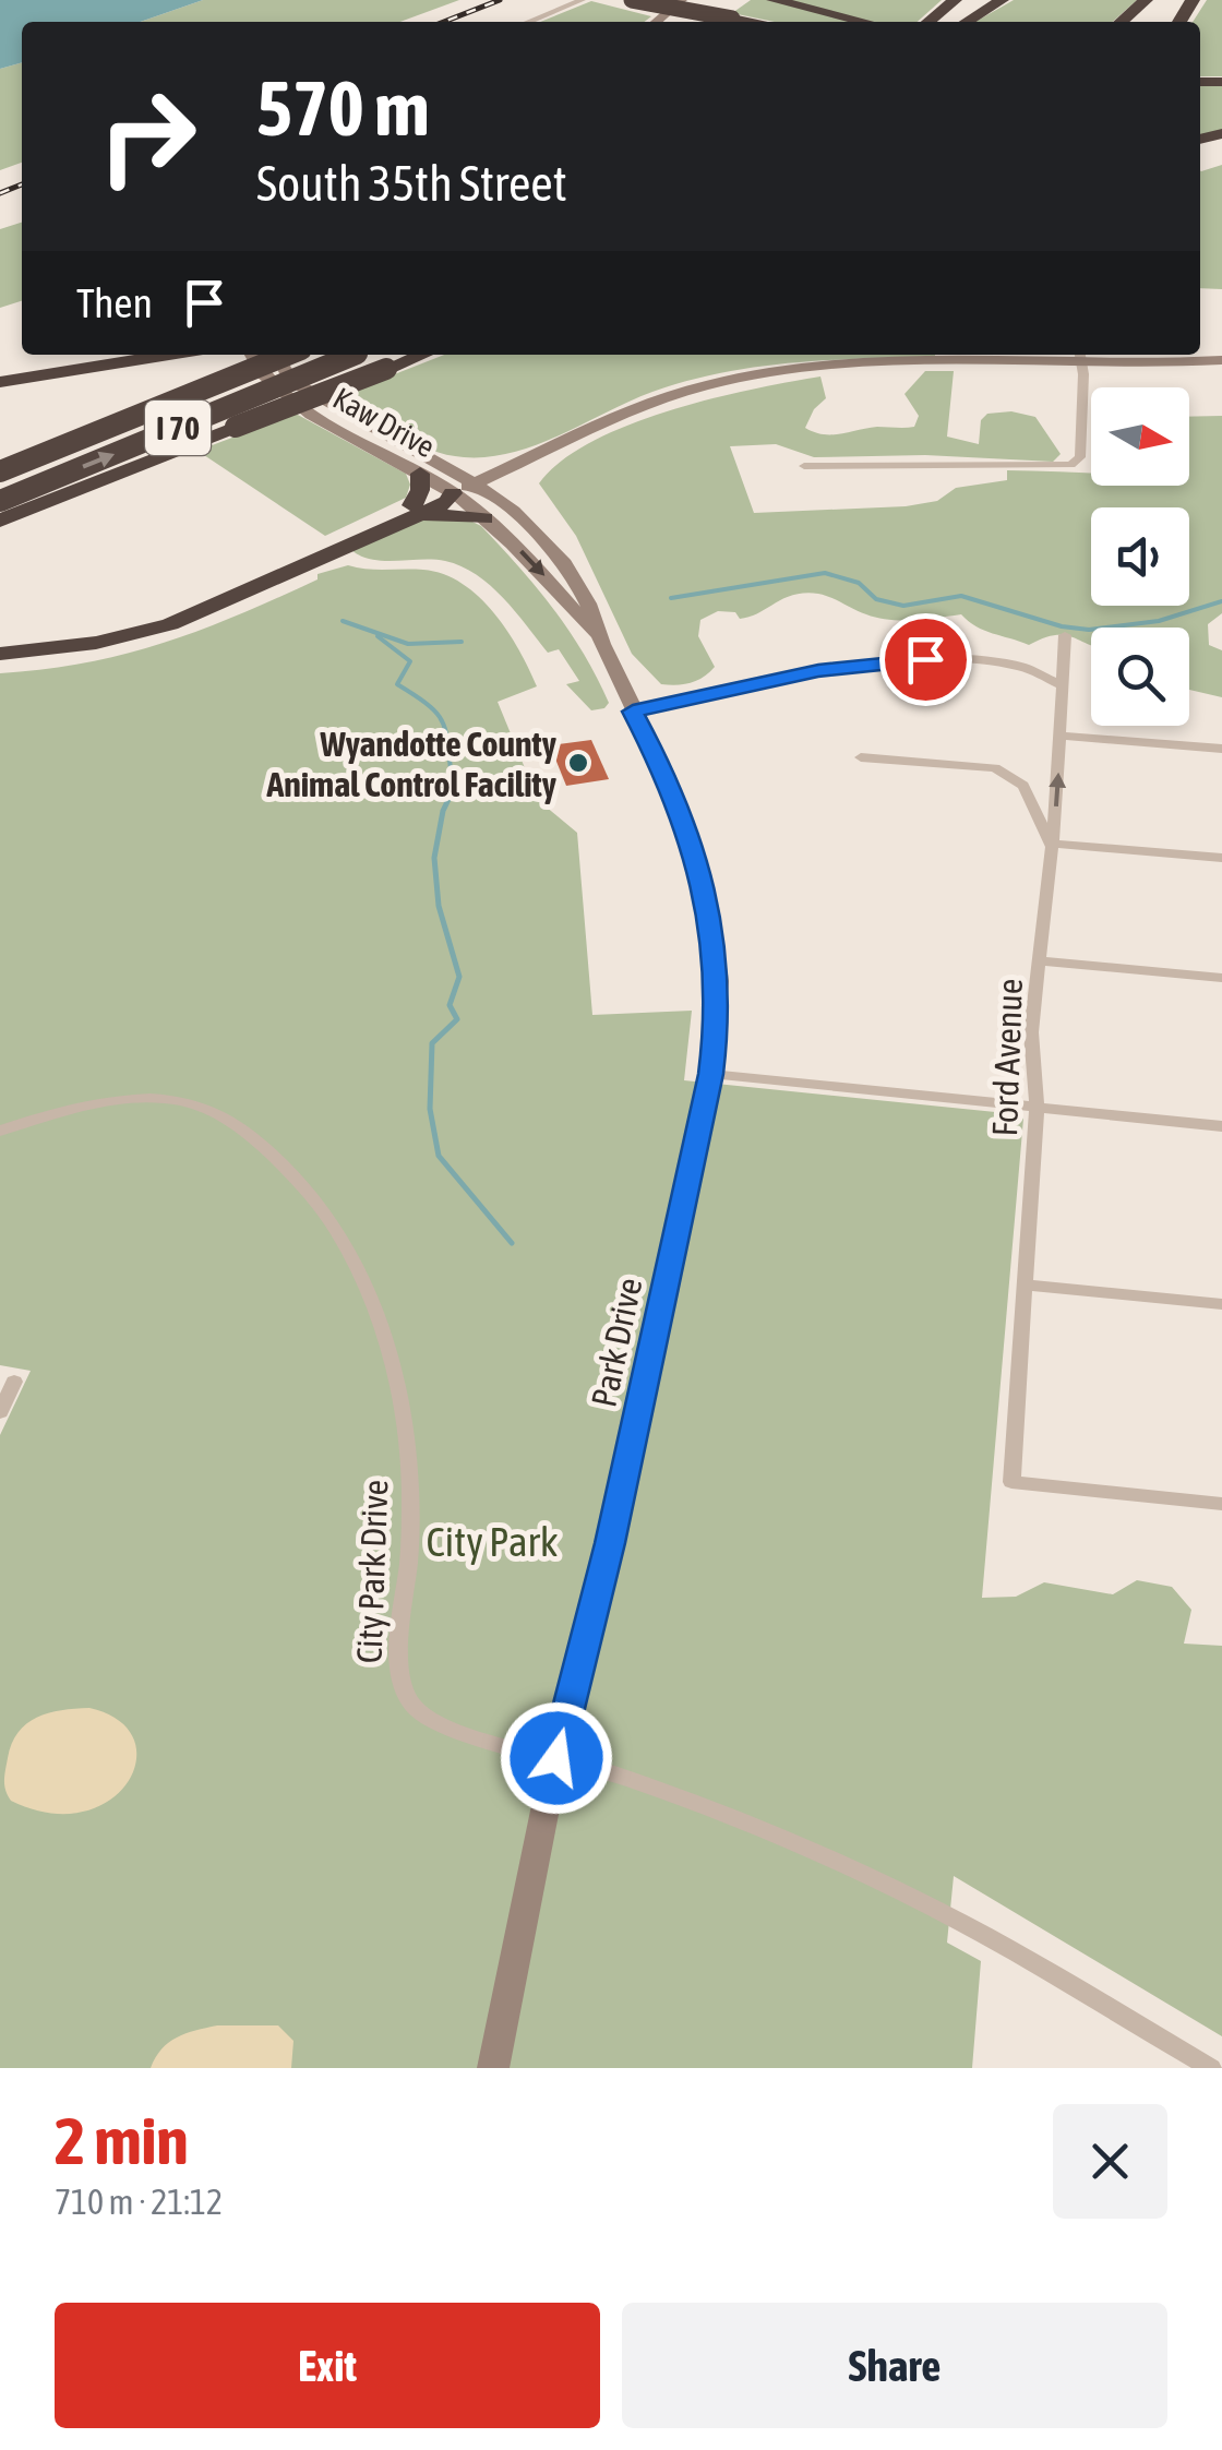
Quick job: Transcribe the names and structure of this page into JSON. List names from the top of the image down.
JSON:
{
  "streets": {
    "highway": ["I 70"],
    "main road": ["Kaw Drive", "Park Drive"],
    "street": ["Ford Avenue", "City Park Drive"]
  },
  "crossings": [
    ["Kaw Drive", "Park Drive"],
    ["Park Drive", "City Park Drive"]
  ],
  "parks": ["City Park"],
  "places": ["Wyandotte County Animal Control Facility"],
  "north": "right",
  "page": {
    "turn": ["570 m", "South 35th Street"],
    "then": "Then",
    "heading": ["2 min", "710 m · 21:12"],
    "buttons": ["Exit", "Share"]
  }
}
